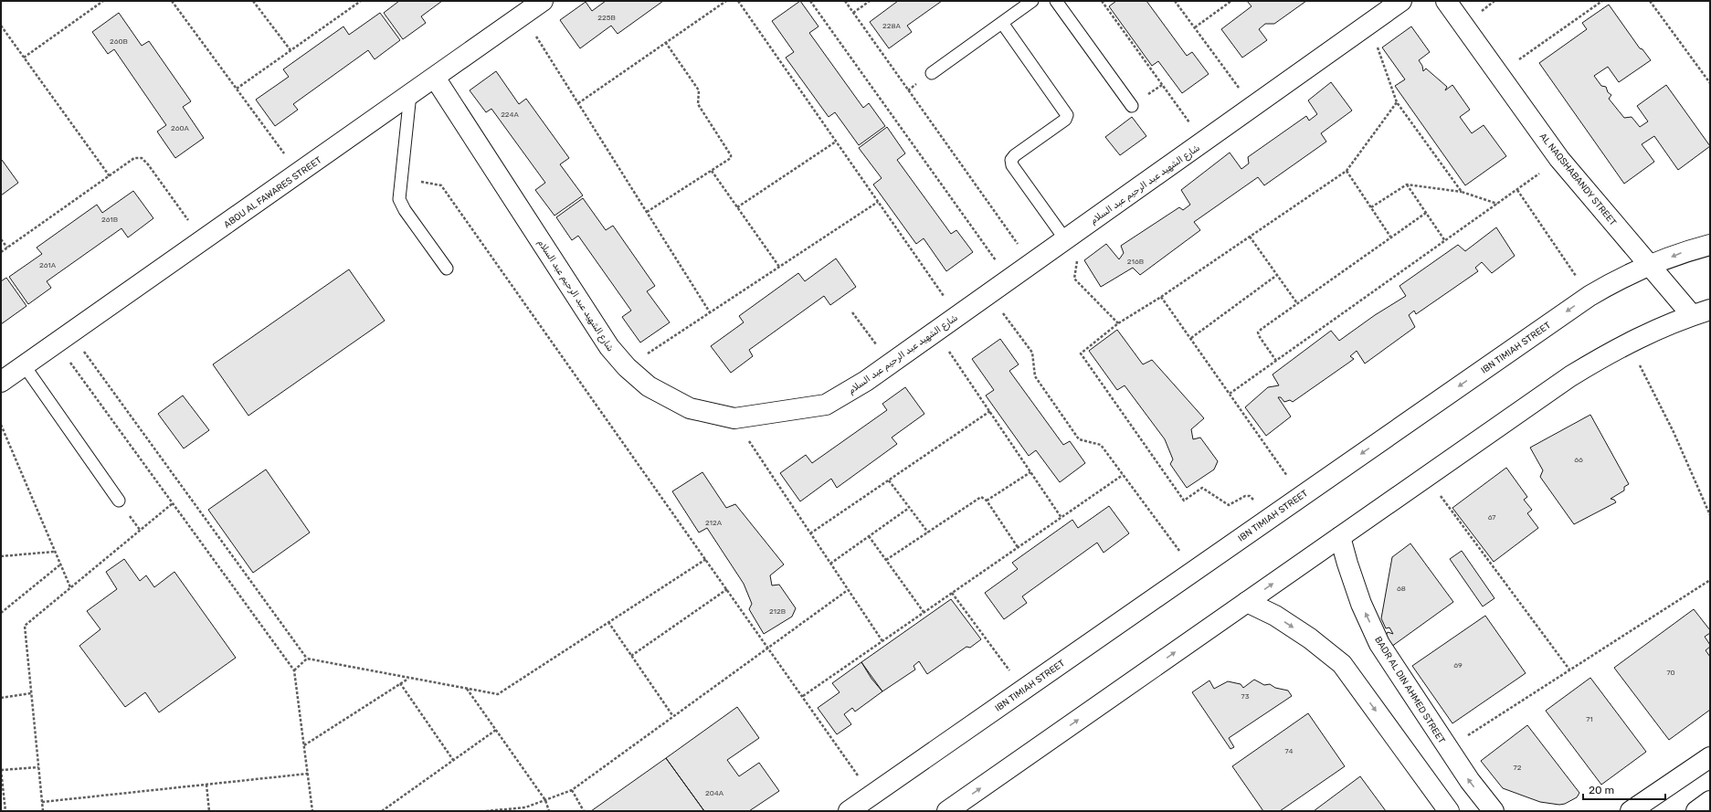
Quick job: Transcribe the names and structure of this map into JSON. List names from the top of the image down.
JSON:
{
  "streets": {
    "street": [
      "AL NAQSHABANDY STREET",
      "شارع الشهيد عبد الرحيم عبد السلام",
      "ABOU AL FAWARES STREET",
      "IBN TIMIAH STREET",
      "BADR AL DIN AHMED STREET"
    ]
  },
  "crossings": [
    ["AL NAQSHABANDY STREET", "IBN TIMIAH STREET"],
    ["شارع الشهيد عبد الرحيم عبد السلام", "ABOU AL FAWARES STREET"]
  ],
  "house_numbers": [
    "225B",
    "228A",
    "260B",
    "224A",
    "260A",
    "261B",
    "216B",
    "261A",
    "66",
    "67",
    "212A",
    "68",
    "212B",
    "69",
    "70",
    "73",
    "71",
    "74",
    "72",
    "204A"
  ],
  "scale_bar": "20 m"
}
